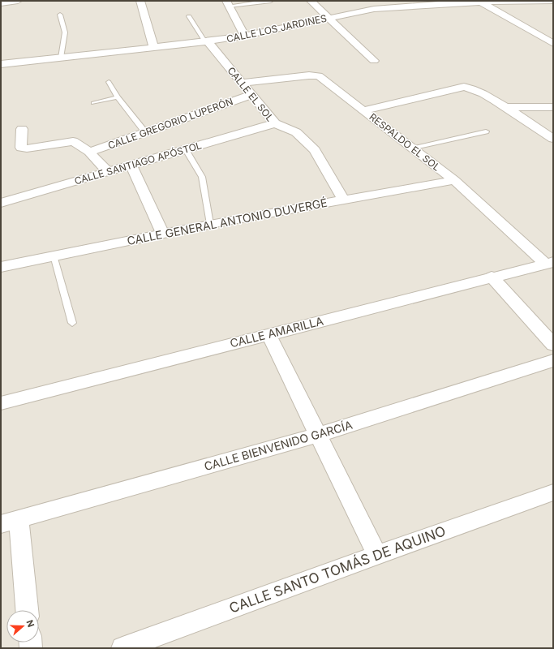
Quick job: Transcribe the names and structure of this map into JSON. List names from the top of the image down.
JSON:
{
  "streets": {
    "street": [
      "CALLE LOS JARDINES",
      "CALLE EL SOL",
      "CALLE GREGORIO LUPERÓN",
      "RESPALDO EL SOL",
      "CALLE SANTIAGO APÓSTOL",
      "CALLE GENERAL ANTONIO DUVERGÉ",
      "CALLE AMARILLA",
      "CALLE BIENVENIDO GARCÍA",
      "CALLE SANTO TOMÁS DE AQUINO"
    ]
  },
  "crossings": [
    ["CALLE LOS JARDINES", "CALLE EL SOL"],
    ["CALLE EL SOL", "CALLE GREGORIO LUPERÓN"],
    ["CALLE EL SOL", "RESPALDO EL SOL"],
    ["CALLE EL SOL", "CALLE SANTIAGO APÓSTOL"],
    ["CALLE EL SOL", "CALLE GENERAL ANTONIO DUVERGÉ"],
    ["RESPALDO EL SOL", "CALLE GENERAL ANTONIO DUVERGÉ"],
    ["RESPALDO EL SOL", "CALLE AMARILLA"]
  ],
  "north": "right"
}
